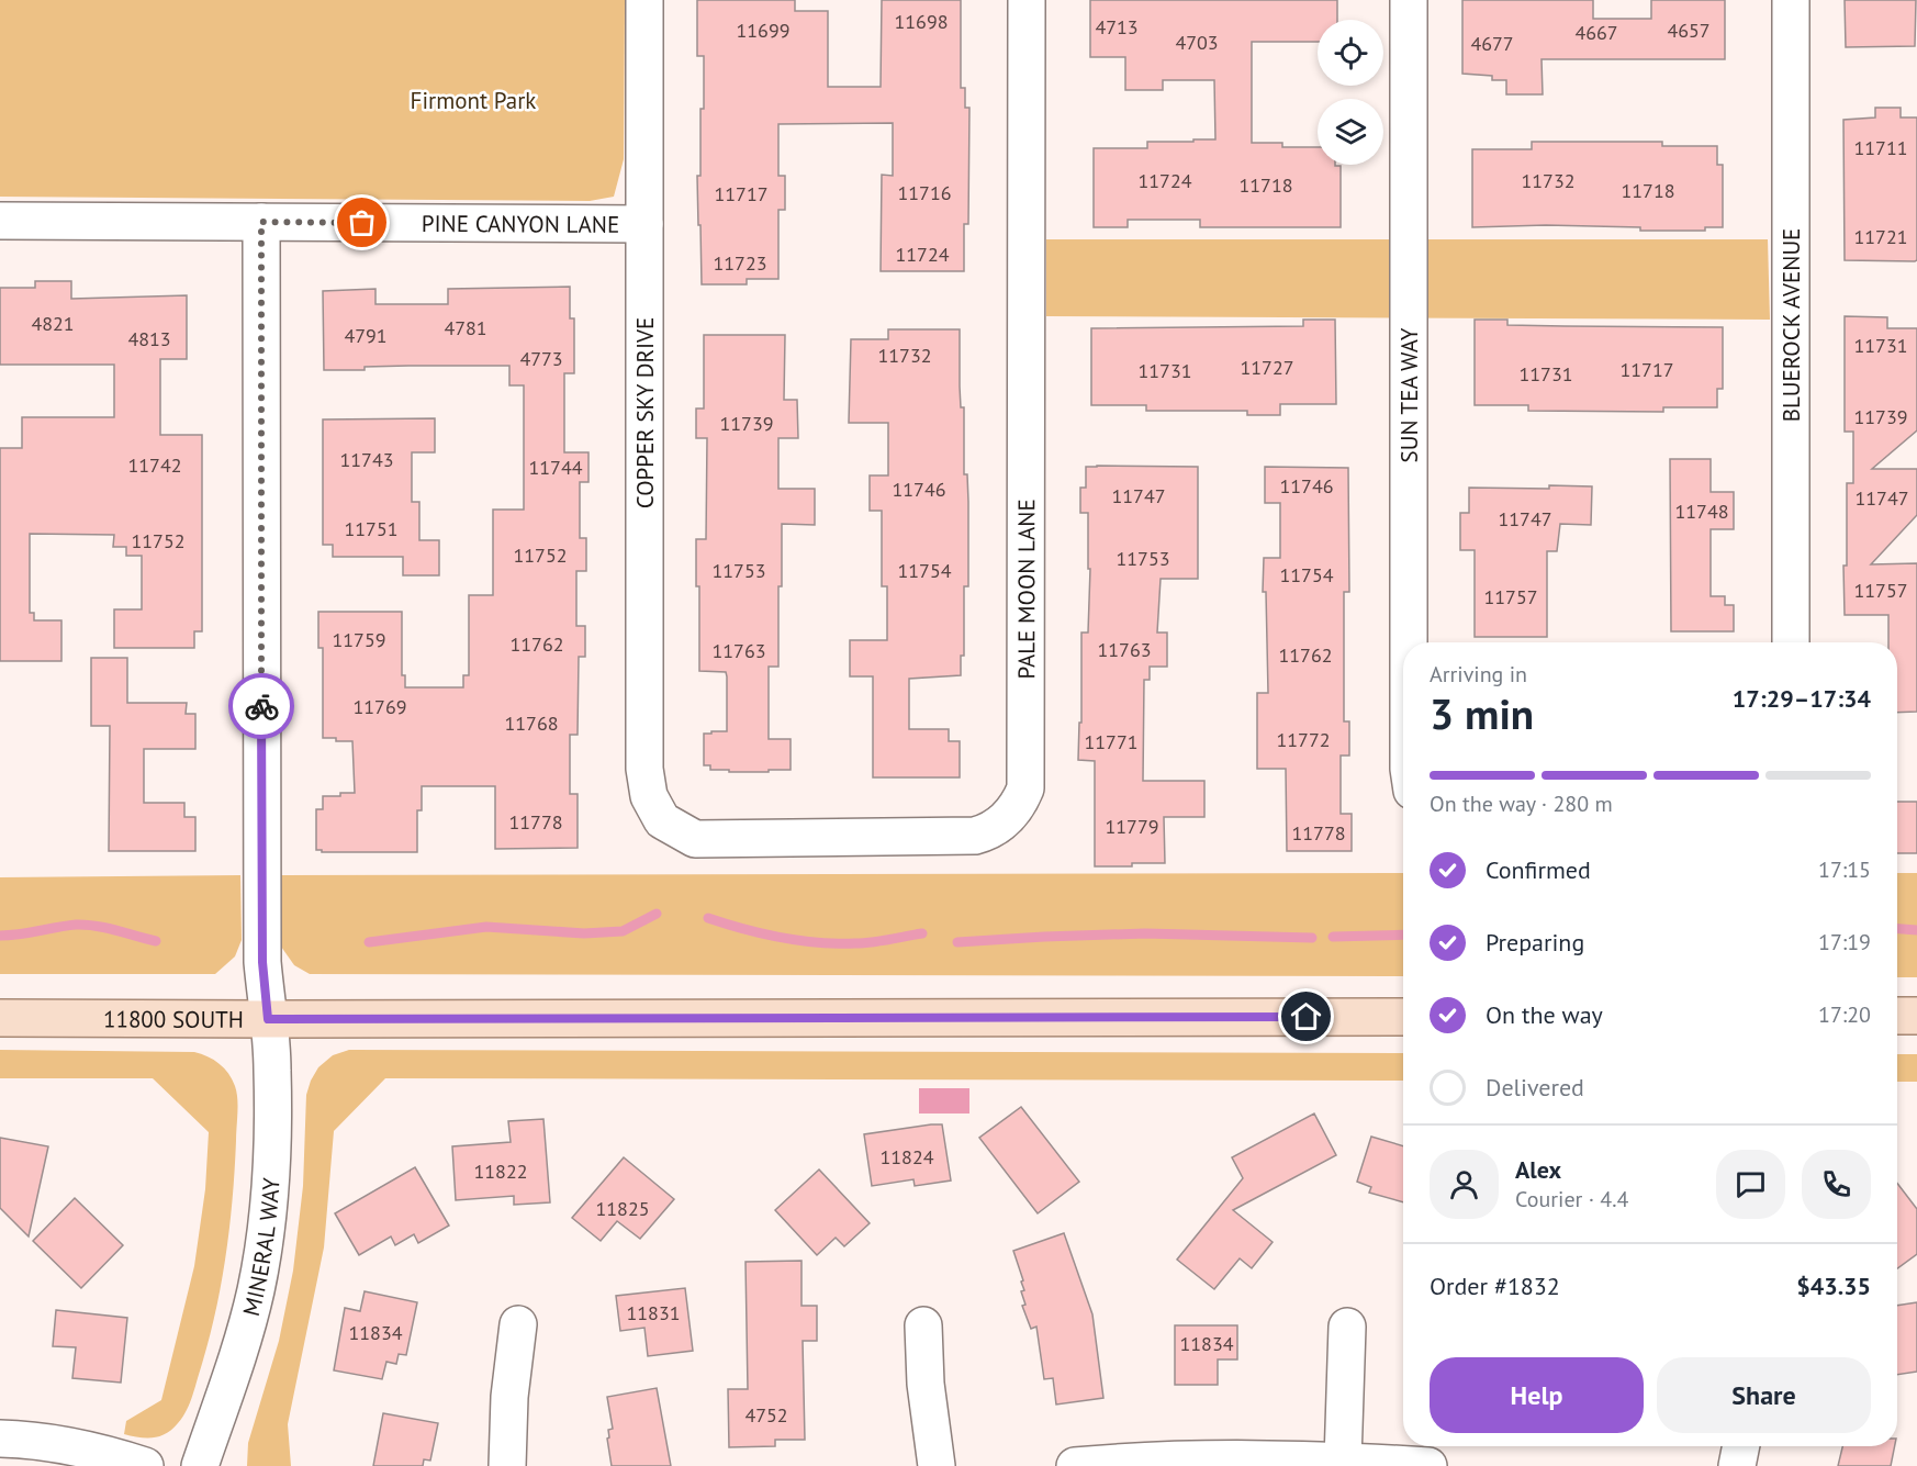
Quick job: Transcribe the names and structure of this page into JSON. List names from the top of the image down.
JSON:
{
  "streets": {
    "main road": ["11800 SOUTH"],
    "street": [
      "PINE CANYON LANE",
      "BLUEROCK AVENUE",
      "SUN TEA WAY",
      "COPPER SKY DRIVE",
      "PALE MOON LANE",
      "MINERAL WAY"
    ]
  },
  "crossings": [
    ["PINE CANYON LANE", "COPPER SKY DRIVE"],
    ["PINE CANYON LANE", "MINERAL WAY"],
    ["COPPER SKY DRIVE", "PALE MOON LANE"],
    ["11800 SOUTH", "MINERAL WAY"]
  ],
  "parks": ["Firmont Park"],
  "house_numbers": [
    "11698",
    "4713",
    "11699",
    "4657",
    "4667",
    "4703",
    "4677",
    "11711",
    "11724",
    "11732",
    "11718",
    "11718",
    "11716",
    "11717",
    "11721",
    "11724",
    "11723",
    "4821",
    "4781",
    "4791",
    "4813",
    "11731",
    "11732",
    "4773",
    "11727",
    "11717",
    "11731",
    "11731",
    "11739",
    "11739",
    "11743",
    "11742",
    "11744",
    "11746",
    "11746",
    "11747",
    "11747",
    "11748",
    "11747",
    "11751",
    "11752",
    "11752",
    "11753",
    "11753",
    "11754",
    "11754",
    "11757",
    "11757",
    "11759",
    "11762",
    "11763",
    "11763",
    "11762",
    "11769",
    "11768",
    "11772",
    "11771",
    "11778",
    "11779",
    "11778",
    "11824",
    "11822",
    "11825",
    "11831",
    "11834",
    "11834",
    "4752"
  ],
  "page": {
    "heading": ["3 min", "Arriving in", "17:29–17:34"],
    "panel": [
      "Alex",
      "Courier · 4.4",
      "Order #1832",
      "$43.35"
    ],
    "bar": "On the way · 280 m",
    "list": [
      ["Confirmed", "17:15"],
      ["Preparing", "17:19"],
      ["On the way", "17:20"],
      "Delivered"
    ],
    "buttons": ["Help", "Share"]
  }
}
